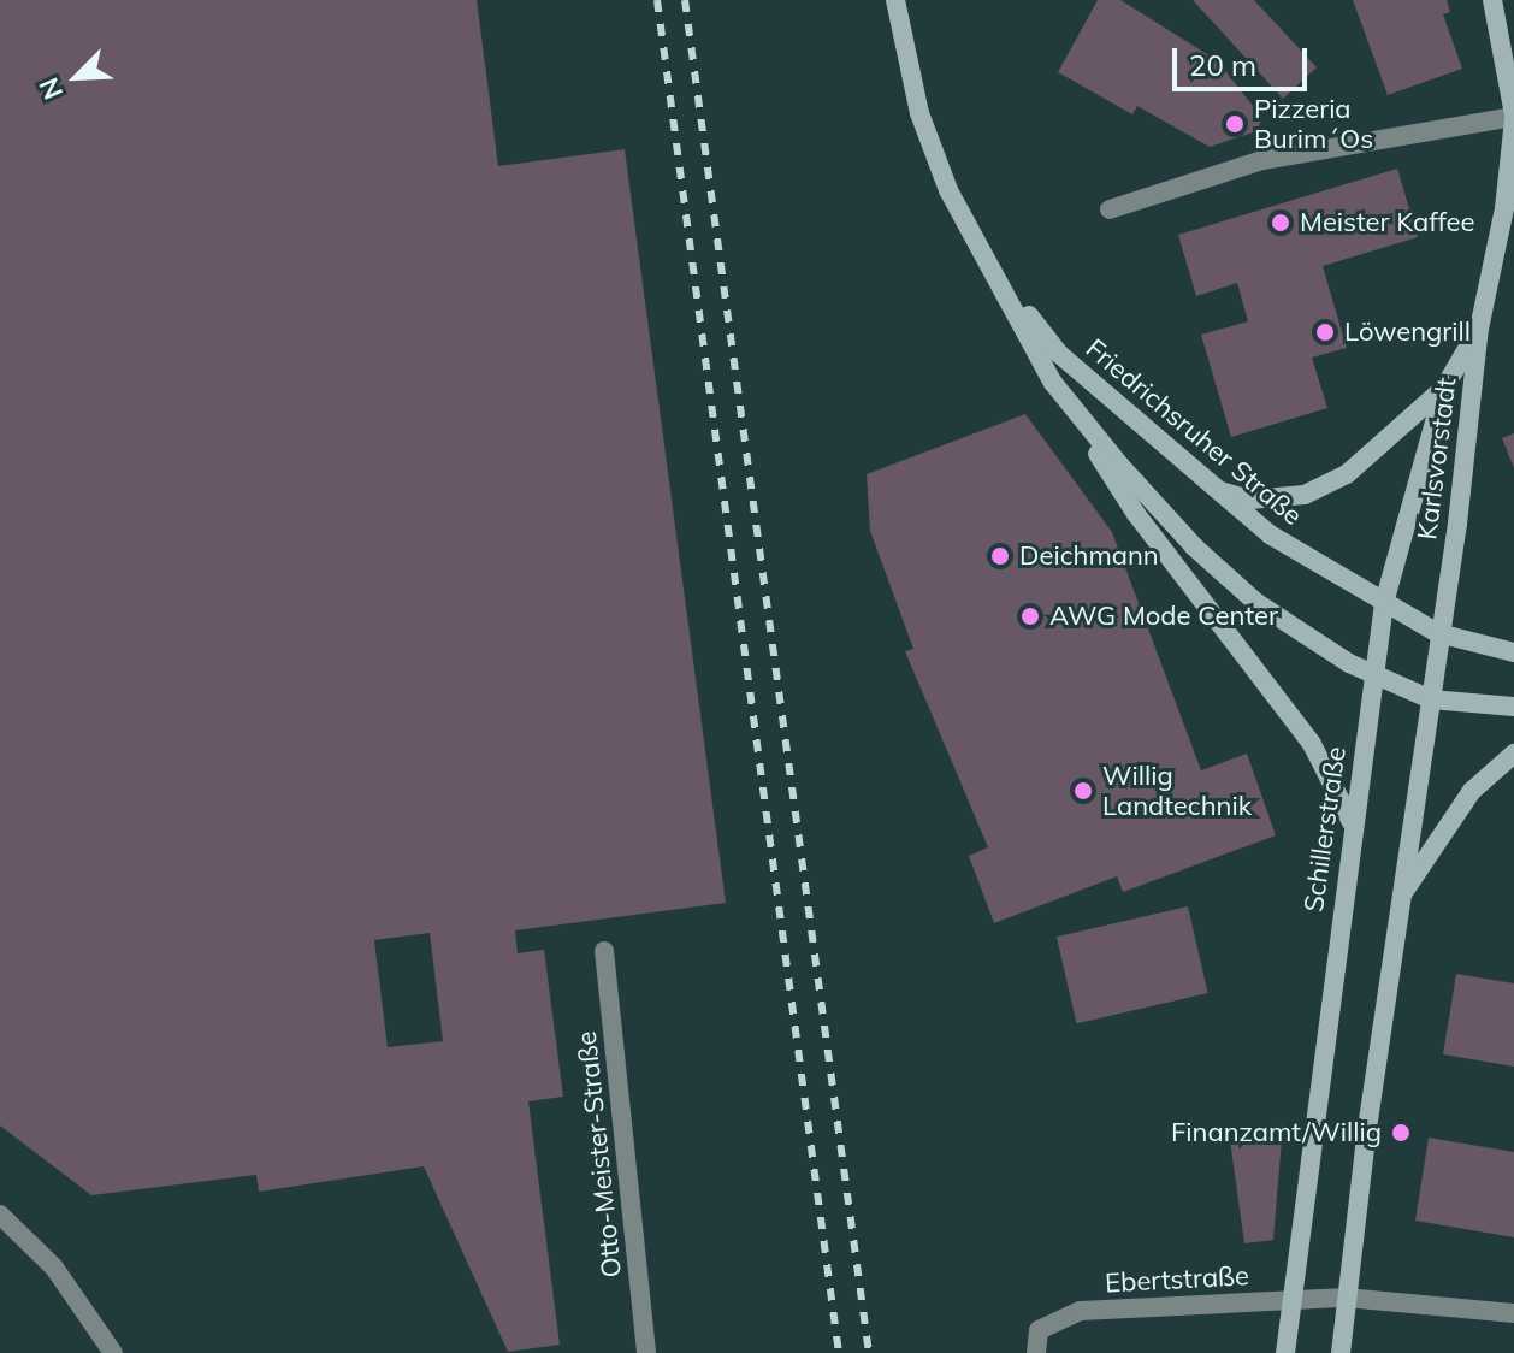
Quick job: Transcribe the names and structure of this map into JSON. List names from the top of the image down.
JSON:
{
  "streets": {
    "main road": ["Friedrichsruher Straße", "Karlsvorstadt", "Schillerstraße"],
    "street": ["Otto-Meister-Straße", "Ebertstraße"]
  },
  "crossings": [
    ["Friedrichsruher Straße", "Karlsvorstadt"],
    ["Friedrichsruher Straße", "Schillerstraße"],
    ["Karlsvorstadt", "Schillerstraße"],
    ["Schillerstraße", "Ebertstraße"]
  ],
  "places": [
    "Pizzeria Burim´Os",
    "Meister Kaffee",
    "Löwengrill",
    "Deichmann",
    "AWG Mode Center",
    "Willig Landtechnik",
    "Finanzamt/Willig"
  ],
  "scale_bar": "20 m",
  "north": "bottom left"
}
